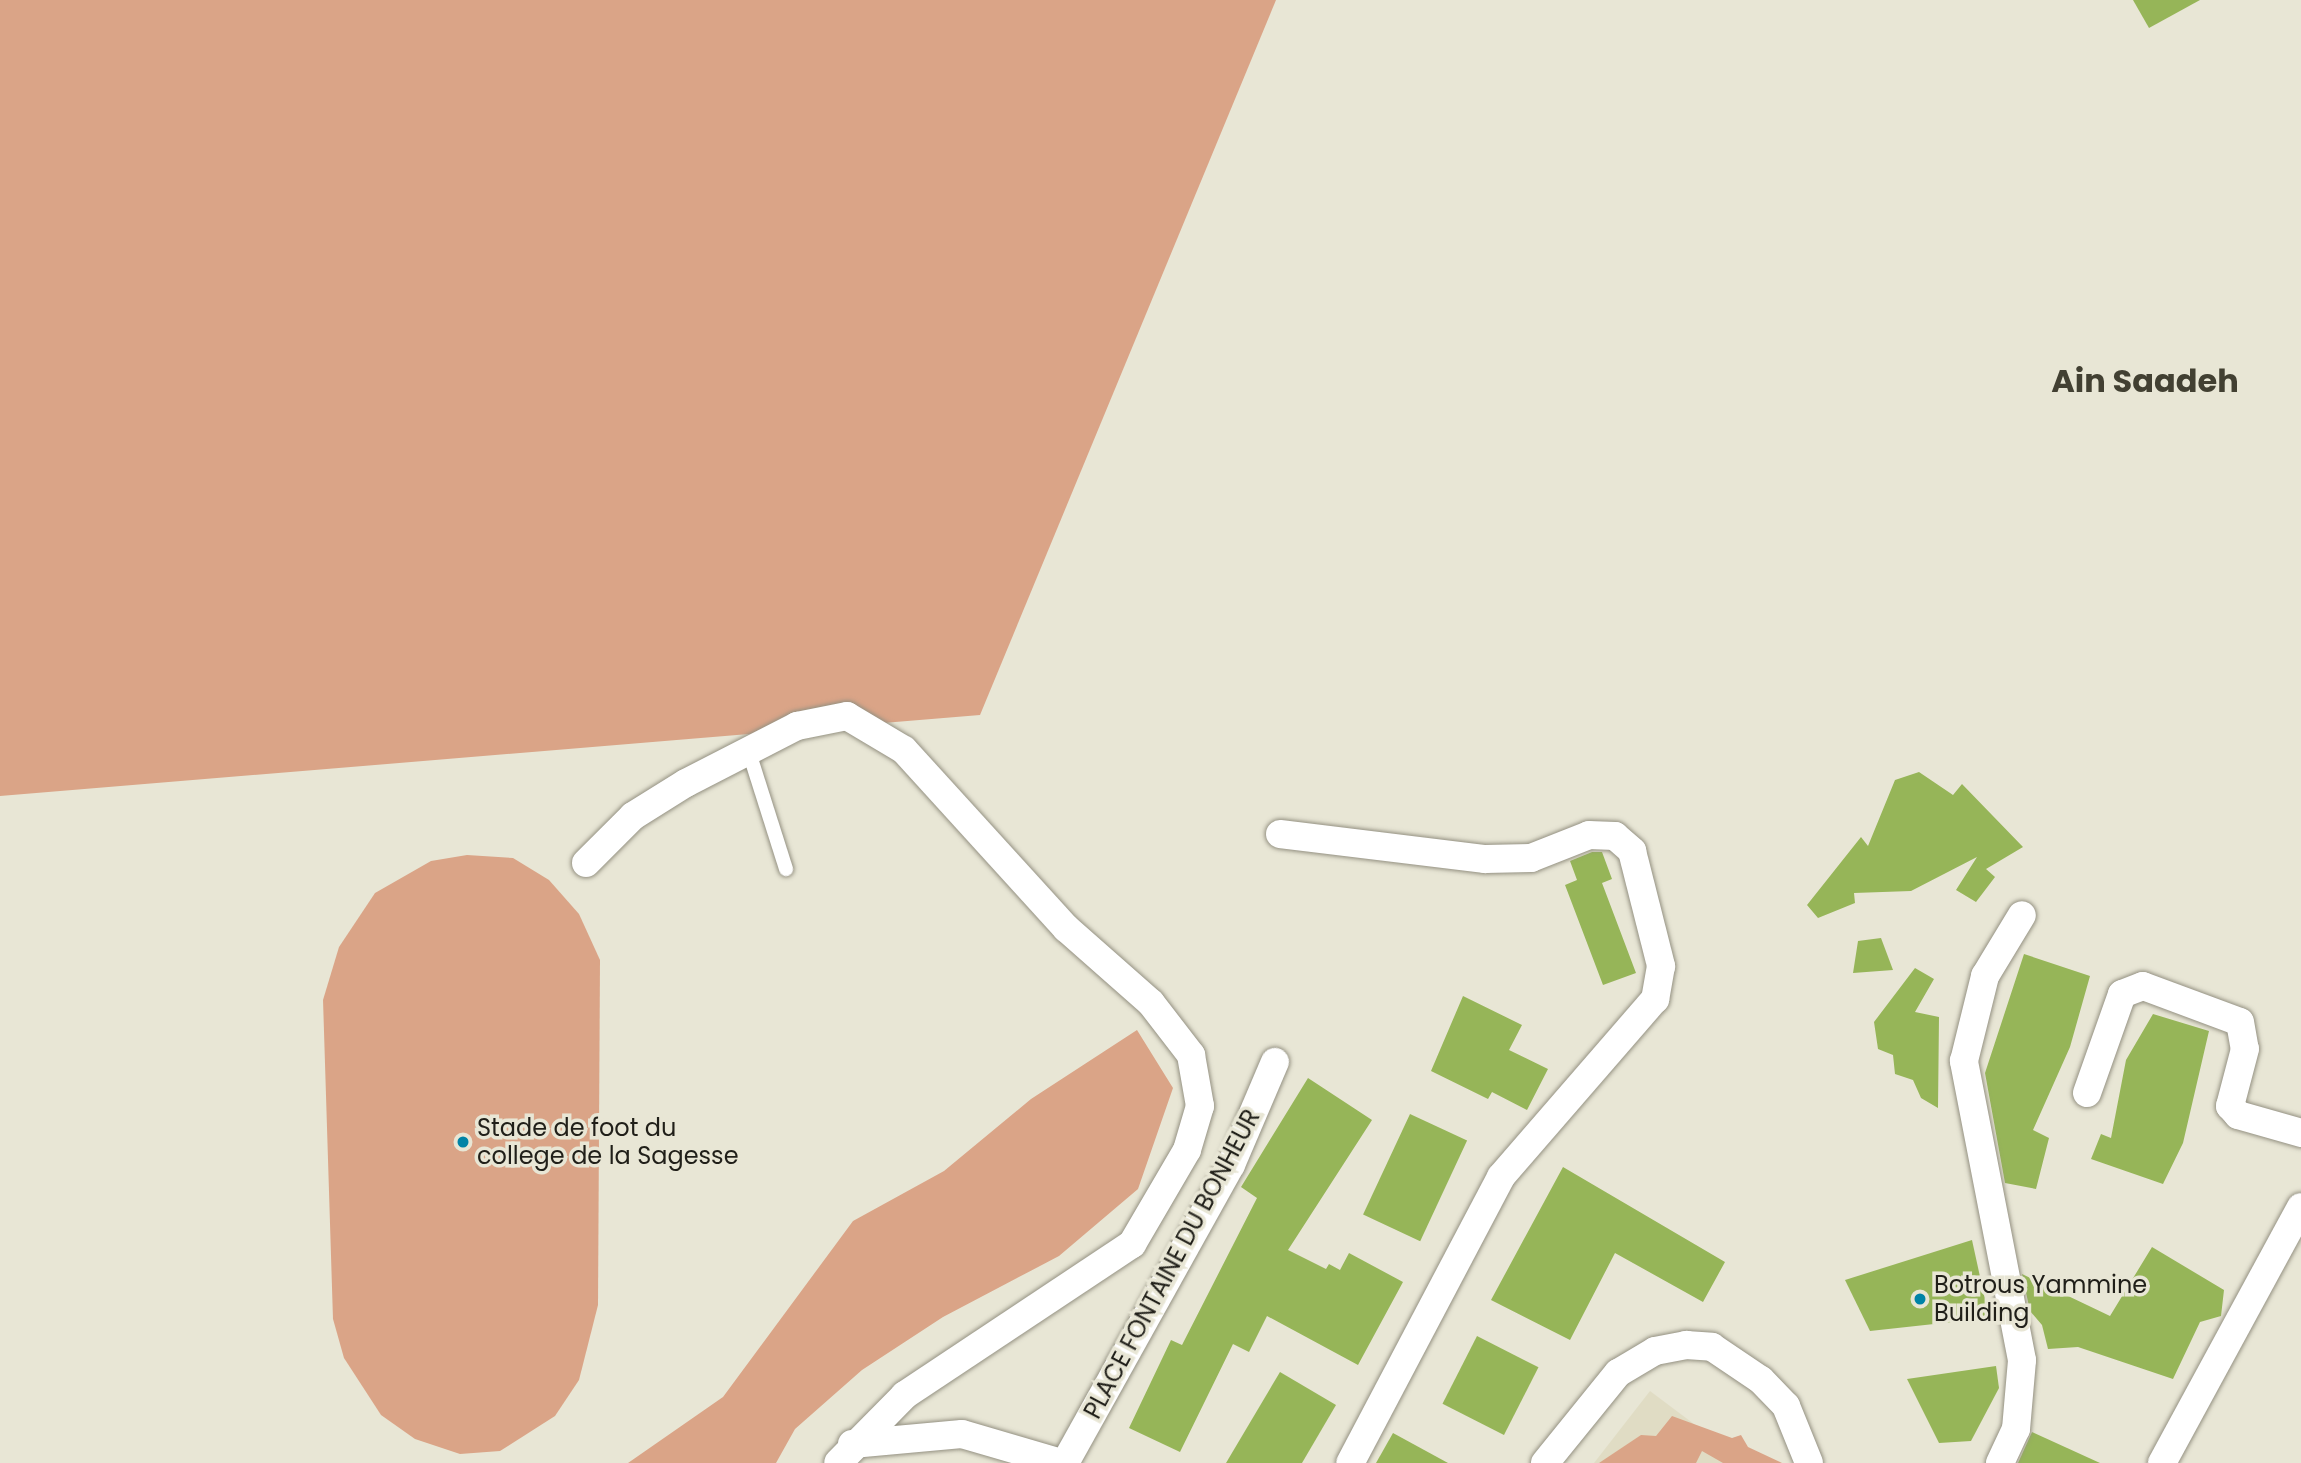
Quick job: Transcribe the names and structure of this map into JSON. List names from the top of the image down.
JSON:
{
  "streets": {
    "street": ["PLACE FONTAINE DU BONHEUR"]
  },
  "districts": ["Ain Saadeh"],
  "places": ["Stade de foot du college de la Sagesse", "Botrous Yammine Building"]
}
